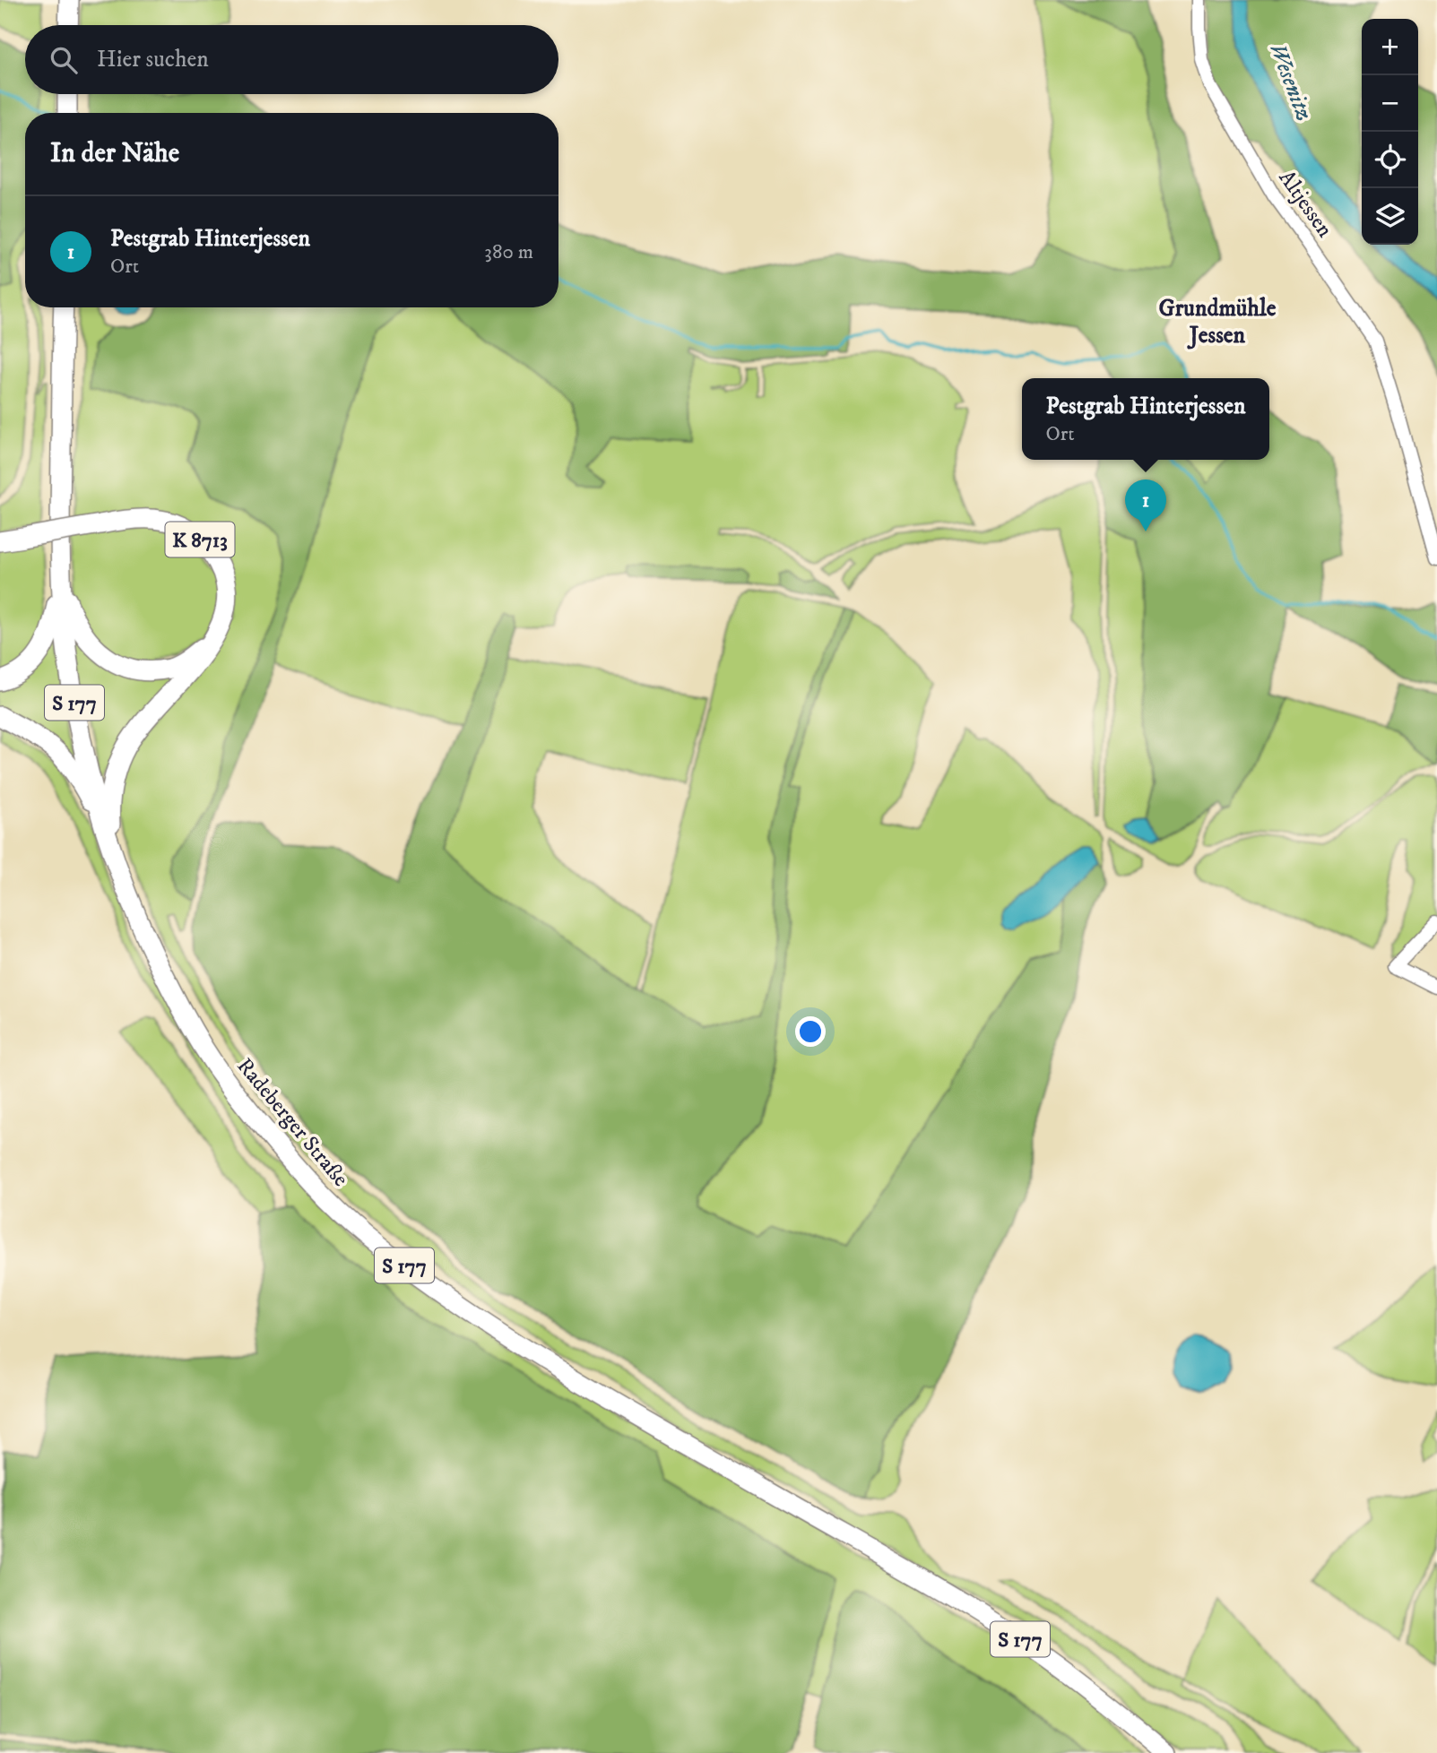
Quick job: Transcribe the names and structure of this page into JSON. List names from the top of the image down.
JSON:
{
  "streets": {
    "highway": ["K 8713", "S 177", "Radeberger Straße"],
    "street": ["Altjessen"]
  },
  "crossings": [
    ["S 177", "Radeberger Straße"]
  ],
  "districts": ["Grundmühle Jessen"],
  "water": ["Wesenitz"],
  "page": {
    "map_buttons": ["+", "−"],
    "search": "Hier suchen",
    "heading": "In der Nähe",
    "list": [
      {
        "mark": "1",
        "name": "Pestgrab Hinterjessen",
        "note": "Ort",
        "value": "380 m"
      }
    ],
    "popup": ["Pestgrab Hinterjessen", "Ort"],
    "pins": "1"
  }
}
